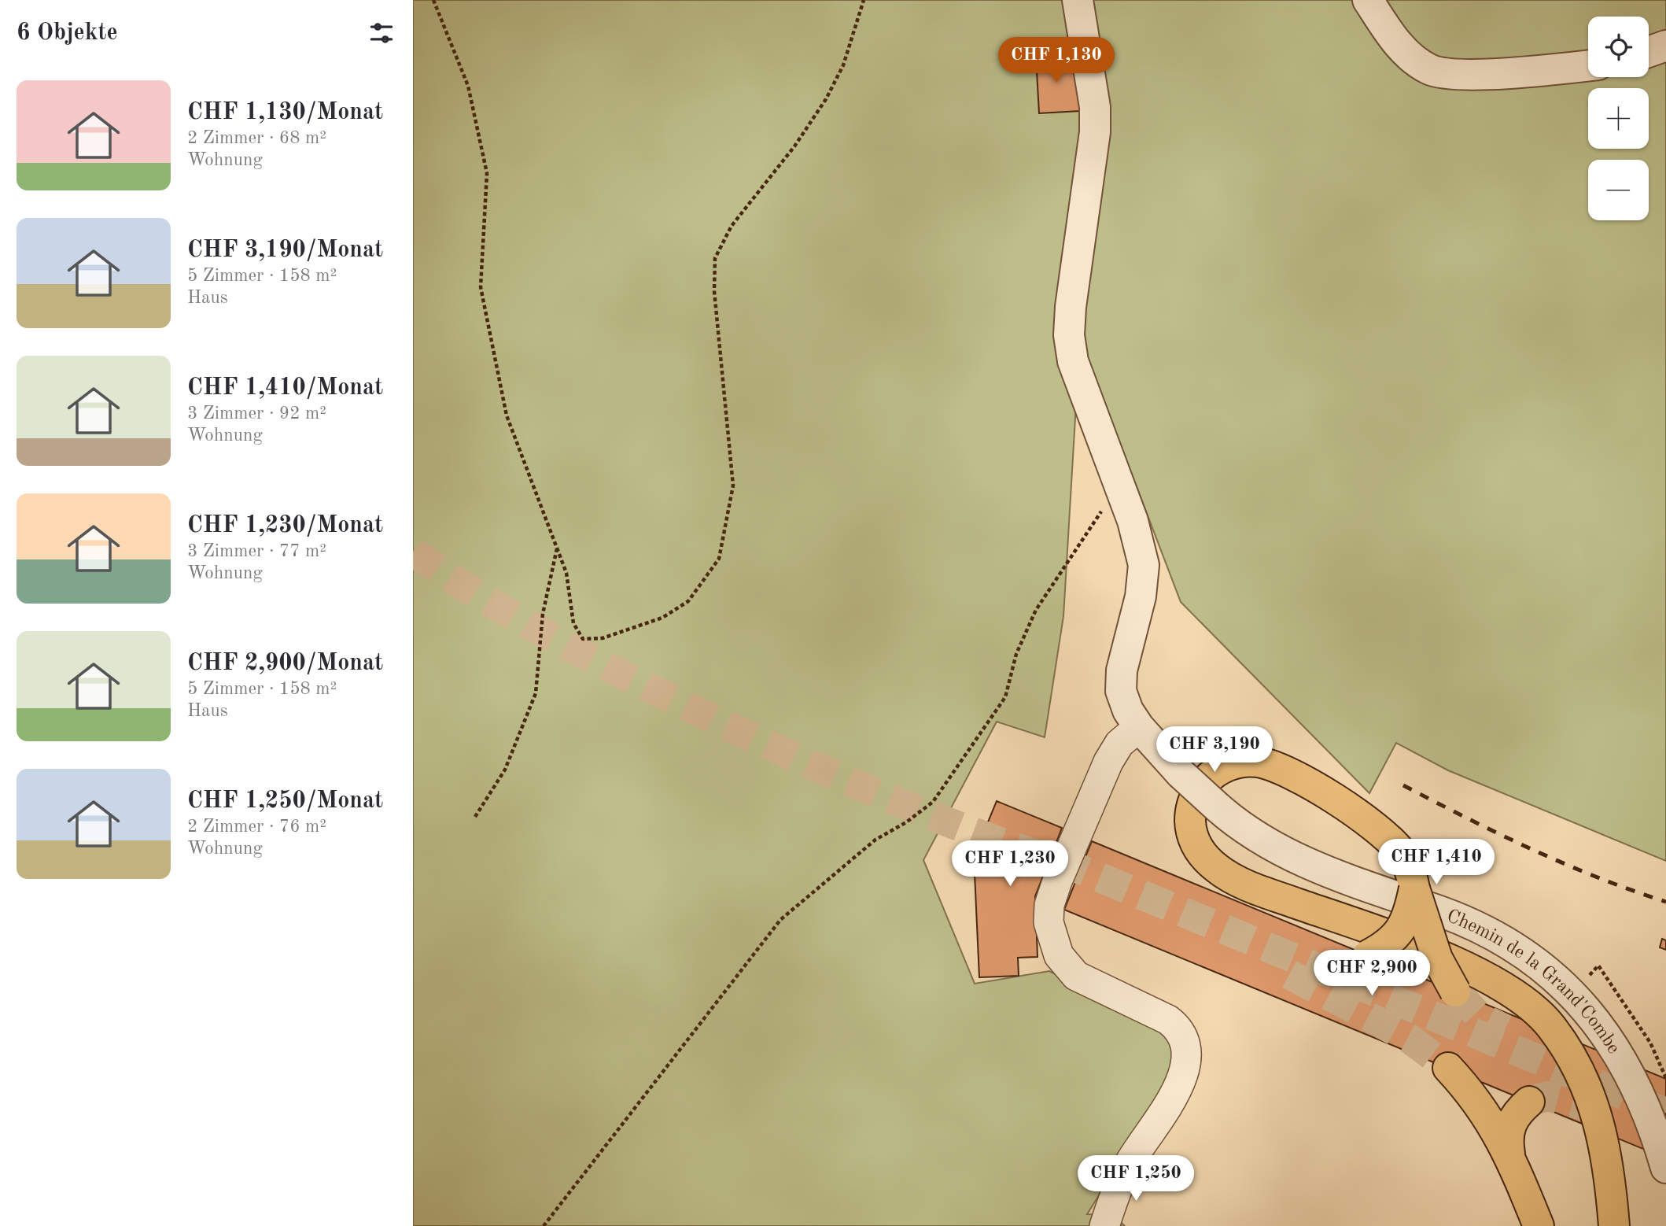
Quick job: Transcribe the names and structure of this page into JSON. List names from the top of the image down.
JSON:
{
  "streets": {
    "street": ["Chemin de la Grand'Combe"]
  },
  "page": {
    "heading": "6 Objekte",
    "map_buttons": ["+", "−"],
    "price": [
      "CHF 1,130",
      "CHF 3,190",
      "CHF 1,410",
      "CHF 1,230",
      "CHF 2,900",
      "CHF 1,250"
    ],
    "list": [
      {
        "name": "CHF 1,130/Monat",
        "note": "2 Zimmer · 68 m² · Wohnung"
      },
      {
        "name": "CHF 3,190/Monat",
        "note": "5 Zimmer · 158 m² · Haus"
      },
      {
        "name": "CHF 1,410/Monat",
        "note": "3 Zimmer · 92 m² · Wohnung"
      },
      {
        "name": "CHF 1,230/Monat",
        "note": "3 Zimmer · 77 m² · Wohnung"
      },
      {
        "name": "CHF 2,900/Monat",
        "note": "5 Zimmer · 158 m² · Haus"
      },
      {
        "name": "CHF 1,250/Monat",
        "note": "2 Zimmer · 76 m² · Wohnung"
      }
    ]
  }
}
